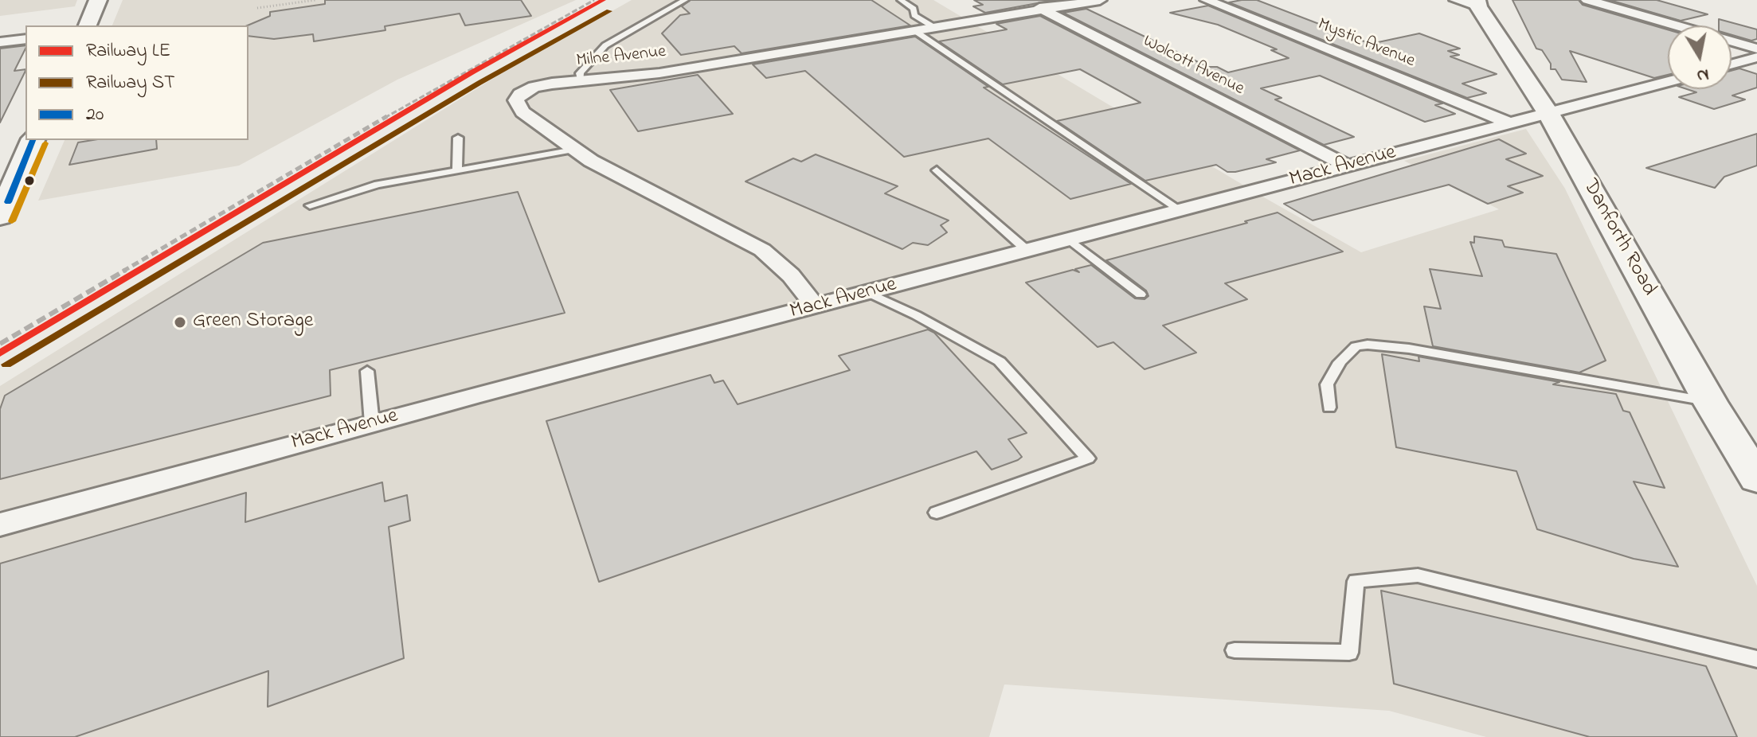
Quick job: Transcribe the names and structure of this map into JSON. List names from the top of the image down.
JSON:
{
  "streets": {
    "main road": ["Danforth Road"],
    "street": [
      "Mystic Avenue",
      "Milne Avenue",
      "Wolcott Avenue",
      "Mack Avenue"
    ]
  },
  "crossings": [
    ["Mystic Avenue", "Mack Avenue"],
    ["Milne Avenue", "Wolcott Avenue"],
    ["Milne Avenue", "Mack Avenue"],
    ["Wolcott Avenue", "Mack Avenue"],
    ["Mack Avenue", "Danforth Road"]
  ],
  "places": ["Green Storage"],
  "lines": ["rail line LE", "rail line ST", "transit line 20"],
  "legend": ["Railway LE", "Railway ST", "20"],
  "north": "bottom"
}
